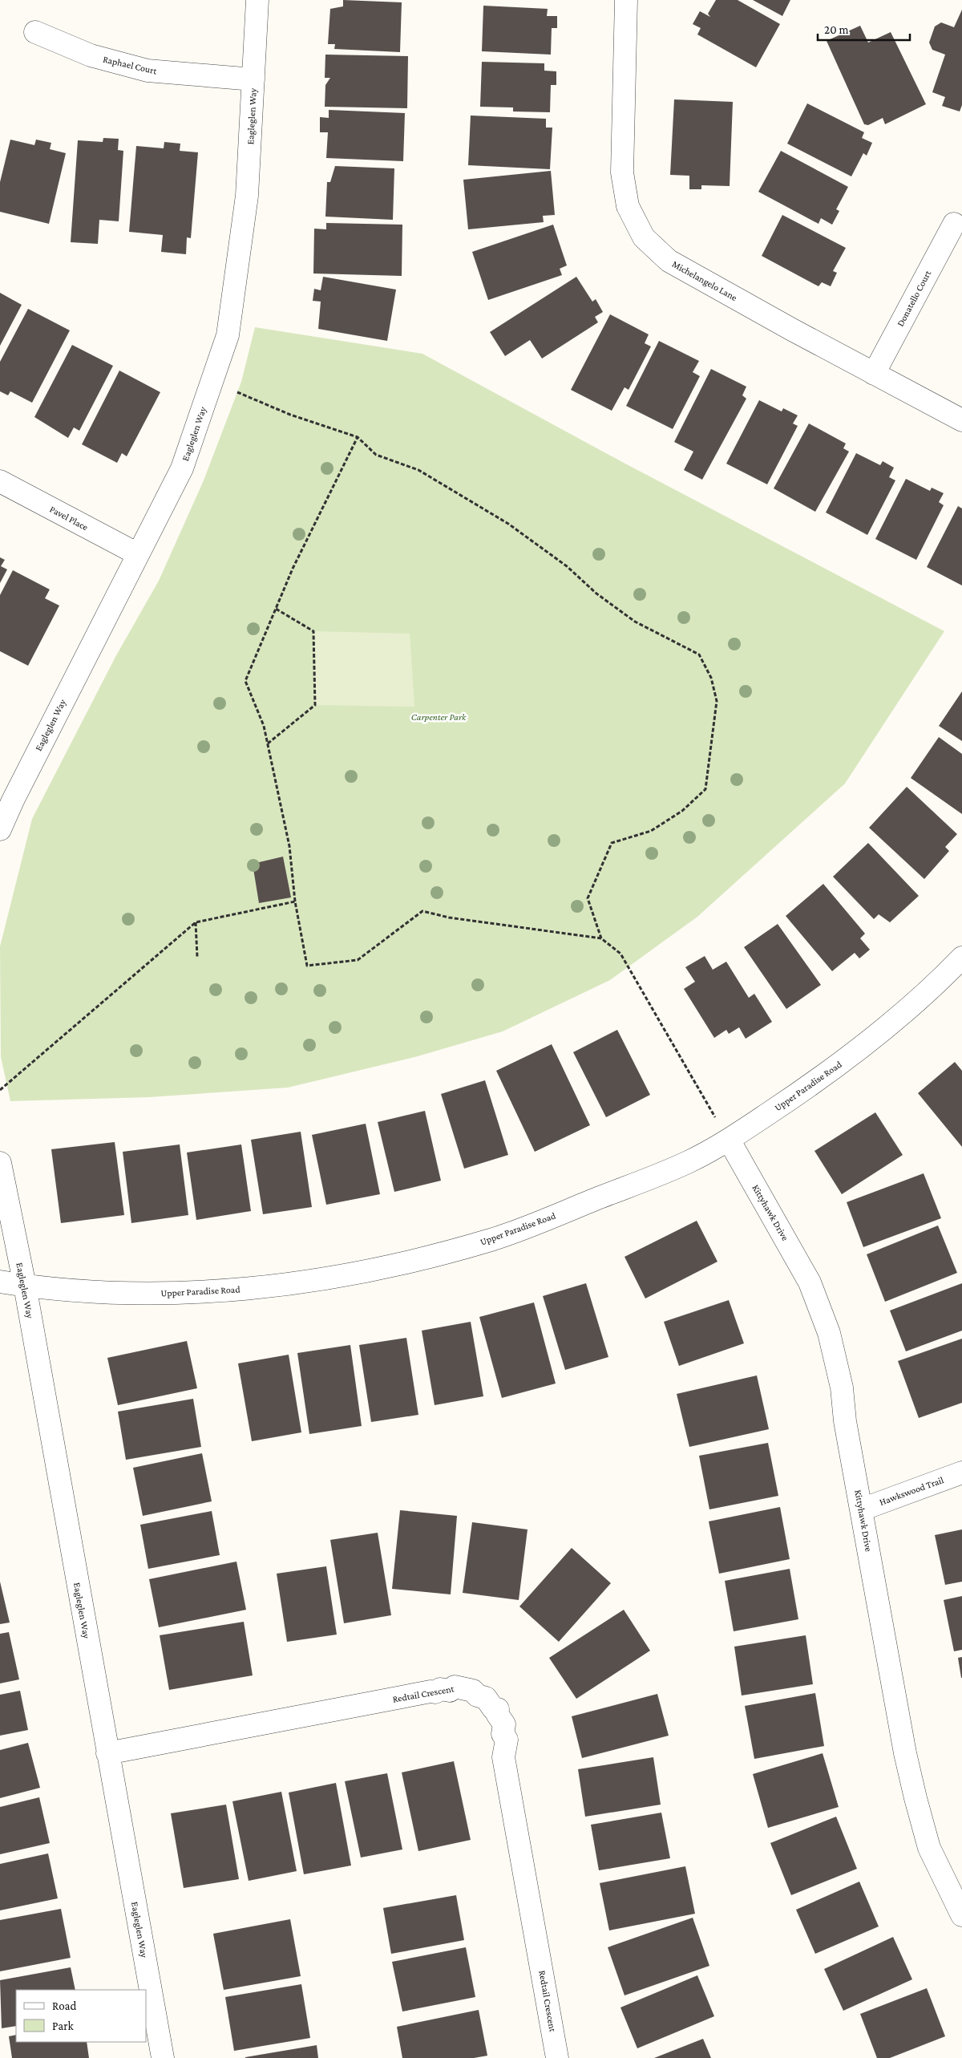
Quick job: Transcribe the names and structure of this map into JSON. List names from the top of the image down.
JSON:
{
  "streets": {
    "street": [
      "Raphael Court",
      "Eagleglen Way",
      "Michelangelo Lane",
      "Donatello Court",
      "Pavel Place",
      "Upper Paradise Road",
      "Kittyhawk Drive",
      "Hawkswood Trail",
      "Redtail Crescent"
    ]
  },
  "crossings": [
    ["Raphael Court", "Eagleglen Way"],
    ["Eagleglen Way", "Pavel Place"],
    ["Eagleglen Way", "Upper Paradise Road"],
    ["Eagleglen Way", "Redtail Crescent"],
    ["Michelangelo Lane", "Donatello Court"],
    ["Upper Paradise Road", "Kittyhawk Drive"],
    ["Kittyhawk Drive", "Hawkswood Trail"]
  ],
  "parks": ["Carpenter Park"],
  "legend": ["Road", "Park"],
  "scale_bar": "20 m"
}
